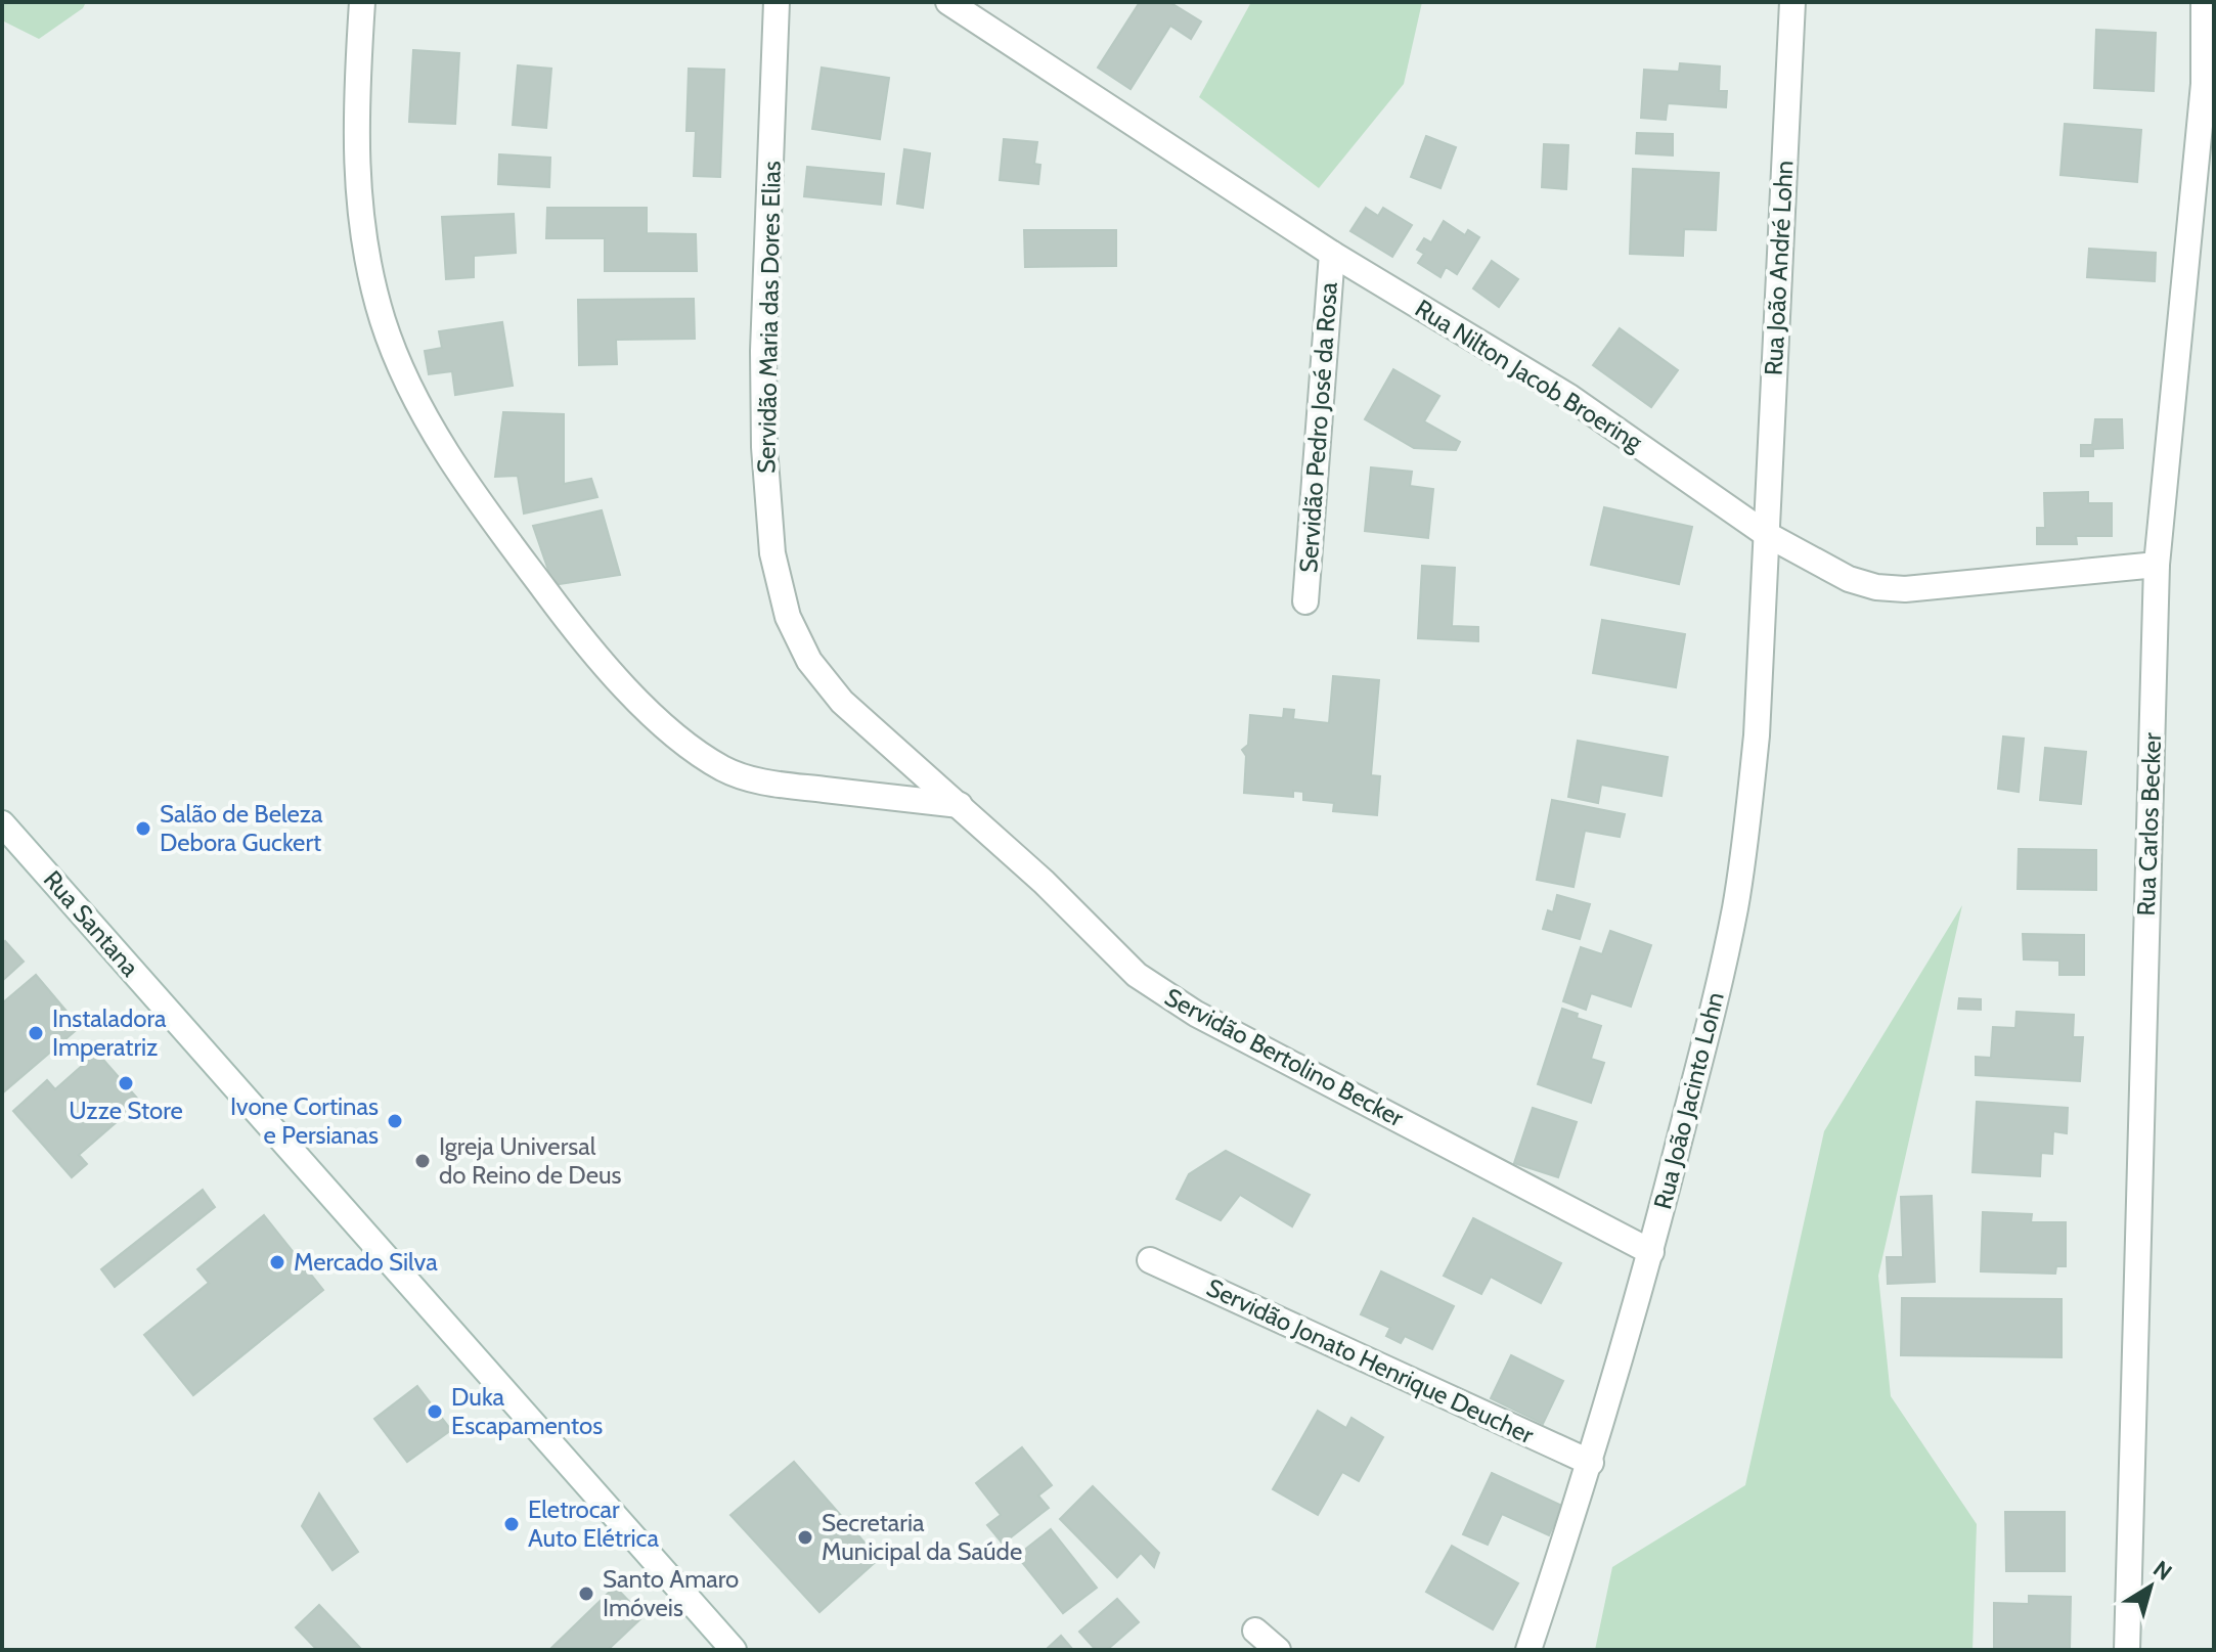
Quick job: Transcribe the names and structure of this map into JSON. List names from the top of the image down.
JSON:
{
  "streets": {
    "street": [
      "Rua João André Lohn",
      "Servidão Maria das Dores Elias",
      "Rua Nilton Jacob Broering",
      "Servidão Pedro José da Rosa",
      "Rua Carlos Becker",
      "Rua Santana",
      "Servidão Bertolino Becker",
      "Rua João Jacinto Lohn",
      "Servidão Jonato Henrique Deucher"
    ]
  },
  "crossings": [
    ["Rua João André Lohn", "Rua Nilton Jacob Broering"],
    ["Rua João André Lohn", "Rua João Jacinto Lohn"],
    ["Servidão Maria das Dores Elias", "Servidão Bertolino Becker"],
    ["Rua Nilton Jacob Broering", "Servidão Pedro José da Rosa"],
    ["Rua Nilton Jacob Broering", "Rua Carlos Becker"],
    ["Rua Nilton Jacob Broering", "Rua João Jacinto Lohn"],
    ["Servidão Bertolino Becker", "Rua João Jacinto Lohn"],
    ["Rua João Jacinto Lohn", "Servidão Jonato Henrique Deucher"]
  ],
  "places": [
    "Salão de Beleza Debora Guckert",
    "Instaladora Imperatriz",
    "Uzze Store",
    "Ivone Cortinas e Persianas",
    "Igreja Universal do Reino de Deus",
    "Mercado Silva",
    "Duka Escapamentos",
    "Eletrocar Auto Elétrica",
    "Secretaria Municipal da Saúde",
    "Santo Amaro Imóveis"
  ],
  "north": "top right"
}
